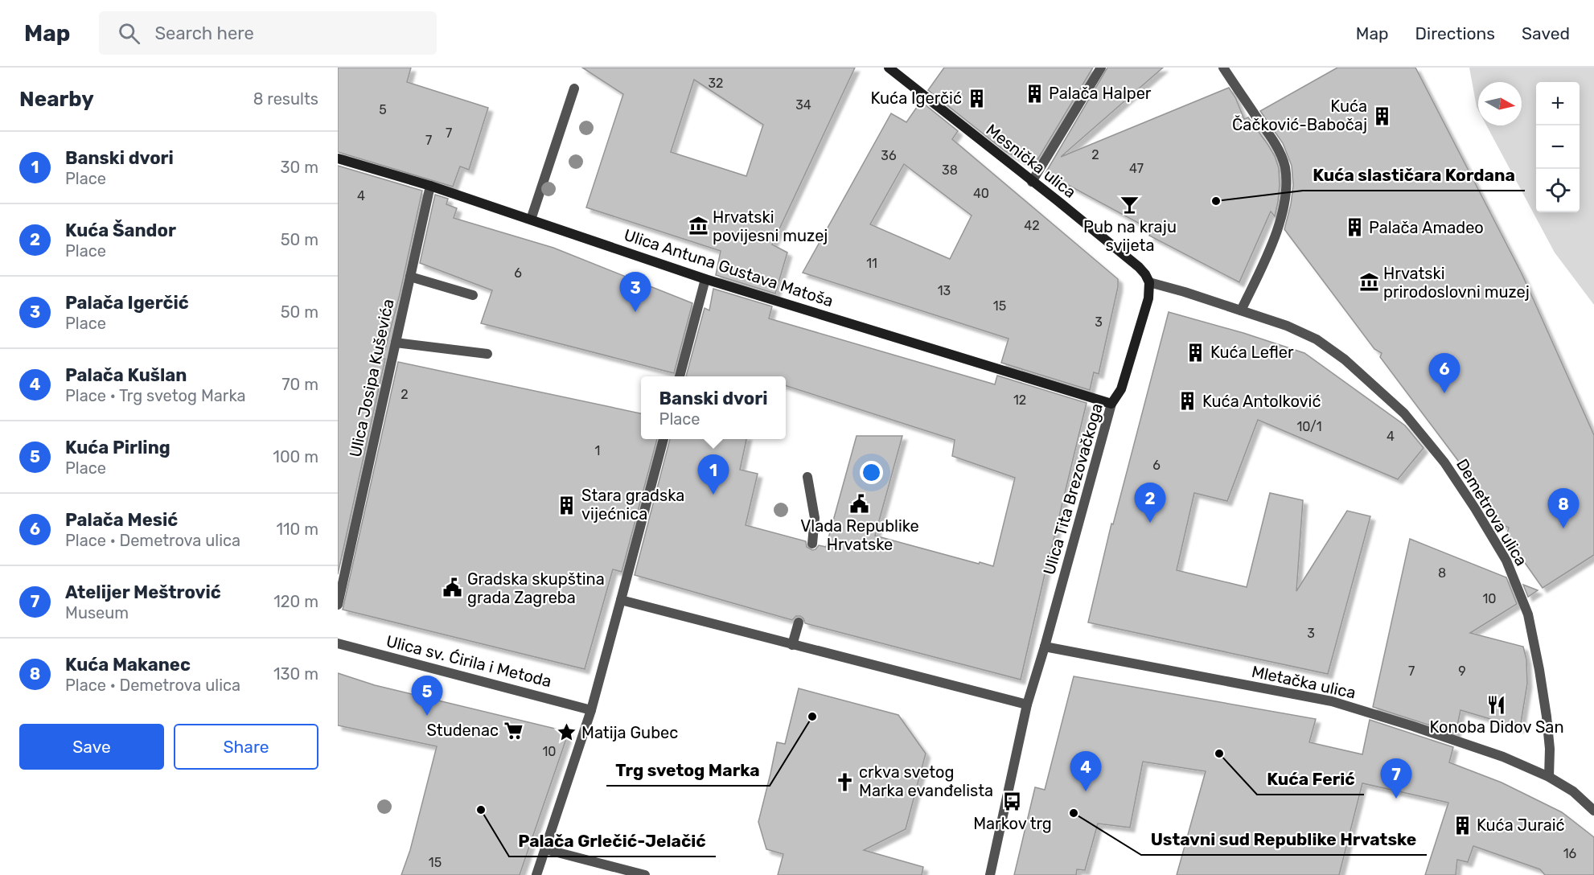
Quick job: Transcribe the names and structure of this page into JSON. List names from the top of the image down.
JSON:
{
  "streets": {
    "street": [
      "Mesnička ulica",
      "Ulica Antuna Gustava Matoša",
      "Ulica Josipa Kuševića",
      "Ulica Tita Brezovačkoga",
      "Demetrova ulica",
      "Ulica sv. Ćirila i Metoda",
      "Mletačka ulica"
    ]
  },
  "crossings": [
    ["Mesnička ulica", "Ulica Tita Brezovačkoga"],
    ["Mesnička ulica", "Demetrova ulica"],
    ["Ulica Antuna Gustava Matoša", "Ulica Josipa Kuševića"],
    ["Ulica Antuna Gustava Matoša", "Ulica Tita Brezovačkoga"],
    ["Ulica Tita Brezovačkoga", "Demetrova ulica"],
    ["Ulica Tita Brezovačkoga", "Mletačka ulica"],
    ["Demetrova ulica", "Mletačka ulica"]
  ],
  "places": {
    "building": [
      "Palača Halper",
      "Kuća Igerčić",
      "Kuća Čačković-Babočaj",
      "Palača Amadeo",
      "Kuća Lefler",
      "Kuća Antolković",
      "Stara gradska vijećnica",
      "Kuća Juraić"
    ],
    "other": [
      "Kuća slastičara Kordana",
      "Trg svetog Marka",
      "Kuća Ferić",
      "Palača Grlečić-Jelačić",
      "Ustavni sud Republike Hrvatske"
    ],
    "bar": ["Pub na kraju svijeta"],
    "museum": ["Hrvatski povijesni muzej", "Hrvatski prirodoslovni muzej"],
    "public building": ["Vlada Republike Hrvatske", "Gradska skupština grada Zagreba"],
    "restaurant": ["Konoba Didov San"],
    "supermarket": ["Studenac"],
    "place": ["Matija Gubec"],
    "church": ["crkva svetog Marka evanđelista"],
    "bus stop": ["Markov trg"]
  },
  "house_numbers": [
    "32",
    "34",
    "5",
    "7",
    "7",
    "2",
    "36",
    "47",
    "38",
    "40",
    "4",
    "42",
    "11",
    "6",
    "13",
    "15",
    "3",
    "2",
    "12",
    "10/1",
    "4",
    "1",
    "6",
    "8",
    "10",
    "3",
    "7",
    "9",
    "10",
    "16",
    "15"
  ],
  "north": "right",
  "page": {
    "header": "Map",
    "search": "Search here",
    "nav": ["Map", "Directions", "Saved"],
    "heading": ["Nearby", "8 results"],
    "map_buttons": ["+", "−"],
    "list": [
      {
        "mark": "1",
        "name": "Banski dvori",
        "note": "Place",
        "value": "30 m"
      },
      {
        "mark": "2",
        "name": "Kuća Šandor",
        "note": "Place",
        "value": "50 m"
      },
      {
        "mark": "3",
        "name": "Palača Igerčić",
        "note": "Place",
        "value": "50 m"
      },
      {
        "mark": "4",
        "name": "Palača Kušlan",
        "note": "Place · Trg svetog Marka",
        "value": "70 m"
      },
      {
        "mark": "5",
        "name": "Kuća Pirling",
        "note": "Place",
        "value": "100 m"
      },
      {
        "mark": "6",
        "name": "Palača Mesić",
        "note": "Place · Demetrova ulica",
        "value": "110 m"
      },
      {
        "mark": "7",
        "name": "Atelijer Meštrović",
        "note": "Museum",
        "value": "120 m"
      },
      {
        "mark": "8",
        "name": "Kuća Makanec",
        "note": "Place · Demetrova ulica",
        "value": "130 m"
      }
    ],
    "pins": [
      "3",
      "6",
      "1",
      "2",
      "8",
      "5",
      "4",
      "7"
    ],
    "popup": ["Banski dvori", "Place"],
    "buttons": ["Save", "Share"]
  }
}
